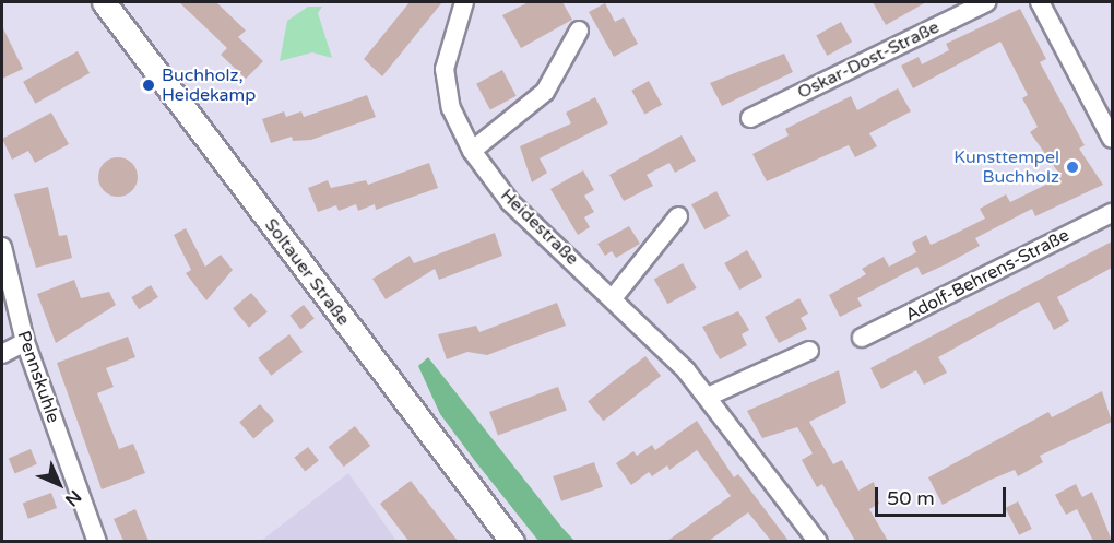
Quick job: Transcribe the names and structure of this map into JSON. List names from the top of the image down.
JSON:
{
  "streets": {
    "main road": ["Soltauer Straße"],
    "street": [
      "Oskar-Dost-Straße",
      "Heidestraße",
      "Adolf-Behrens-Straße",
      "Pennskuhle"
    ]
  },
  "places": ["Buchholz, Heidekamp", "Kunsttempel Buchholz"],
  "scale_bar": "50 m",
  "north": "bottom right"
}
